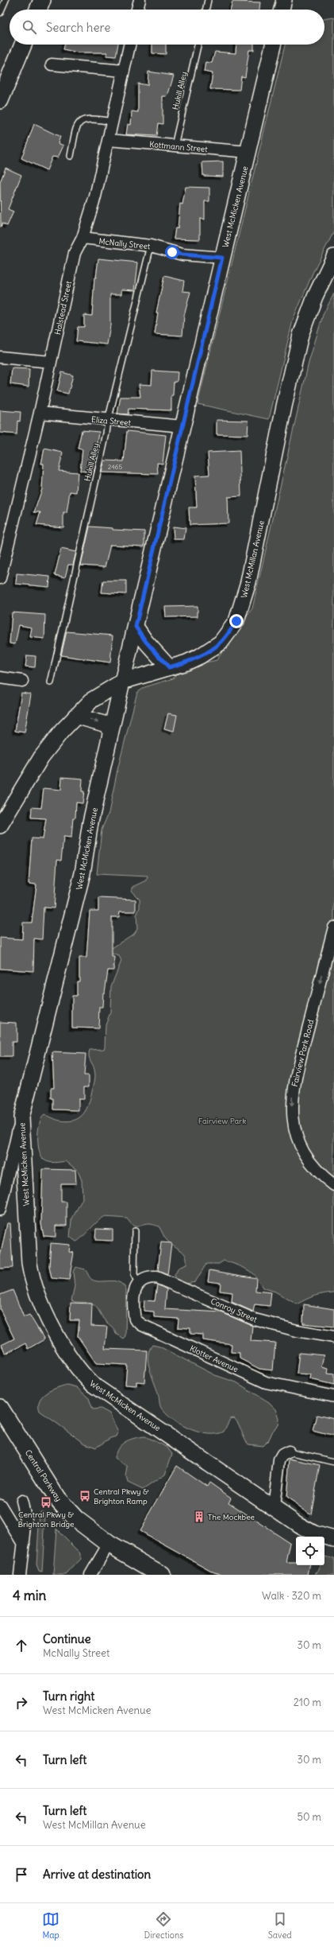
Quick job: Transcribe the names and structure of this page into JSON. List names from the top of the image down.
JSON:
{
  "streets": {
    "main road": ["Central Parkway"],
    "street": [
      "Kottmann Street",
      "West McMicken Avenue",
      "McNally Street",
      "Halstead Street",
      "Eliza Street",
      "West McMillan Avenue",
      "Fairview Park Road",
      "Conroy Street",
      "Klotter Avenue"
    ],
    "lane": ["Hukill Alley"]
  },
  "crossings": [
    ["Hukill Alley", "Kottmann Street"],
    ["Hukill Alley", "McNally Street"],
    ["Hukill Alley", "Eliza Street"],
    ["Kottmann Street", "West McMicken Avenue"],
    ["Kottmann Street", "Halstead Street"],
    ["West McMicken Avenue", "McNally Street"],
    ["West McMicken Avenue", "Eliza Street"],
    ["West McMicken Avenue", "West McMillan Avenue"],
    ["McNally Street", "Halstead Street"],
    ["Halstead Street", "Eliza Street"],
    ["Conroy Street", "Klotter Avenue"]
  ],
  "one_way": ["Fairview Park Road"],
  "parks": ["Fairview Park"],
  "places": {
    "bus stop": ["Central Pkwy & Brighton Ramp", "Central Pkwy & Brighton Bridge"],
    "building": ["The Mockbee"]
  },
  "house_numbers": ["2465"],
  "page": {
    "search": "Search here",
    "heading": ["4 min", "Walk · 320 m"],
    "list": [
      ["Continue", "McNally Street", "30 m"],
      ["Turn right", "West McMicken Avenue", "210 m"],
      ["Turn left", "30 m"],
      ["Turn left", "West McMillan Avenue", "50 m"],
      "Arrive at destination"
    ],
    "nav": ["Map", "Directions", "Saved"]
  }
}
